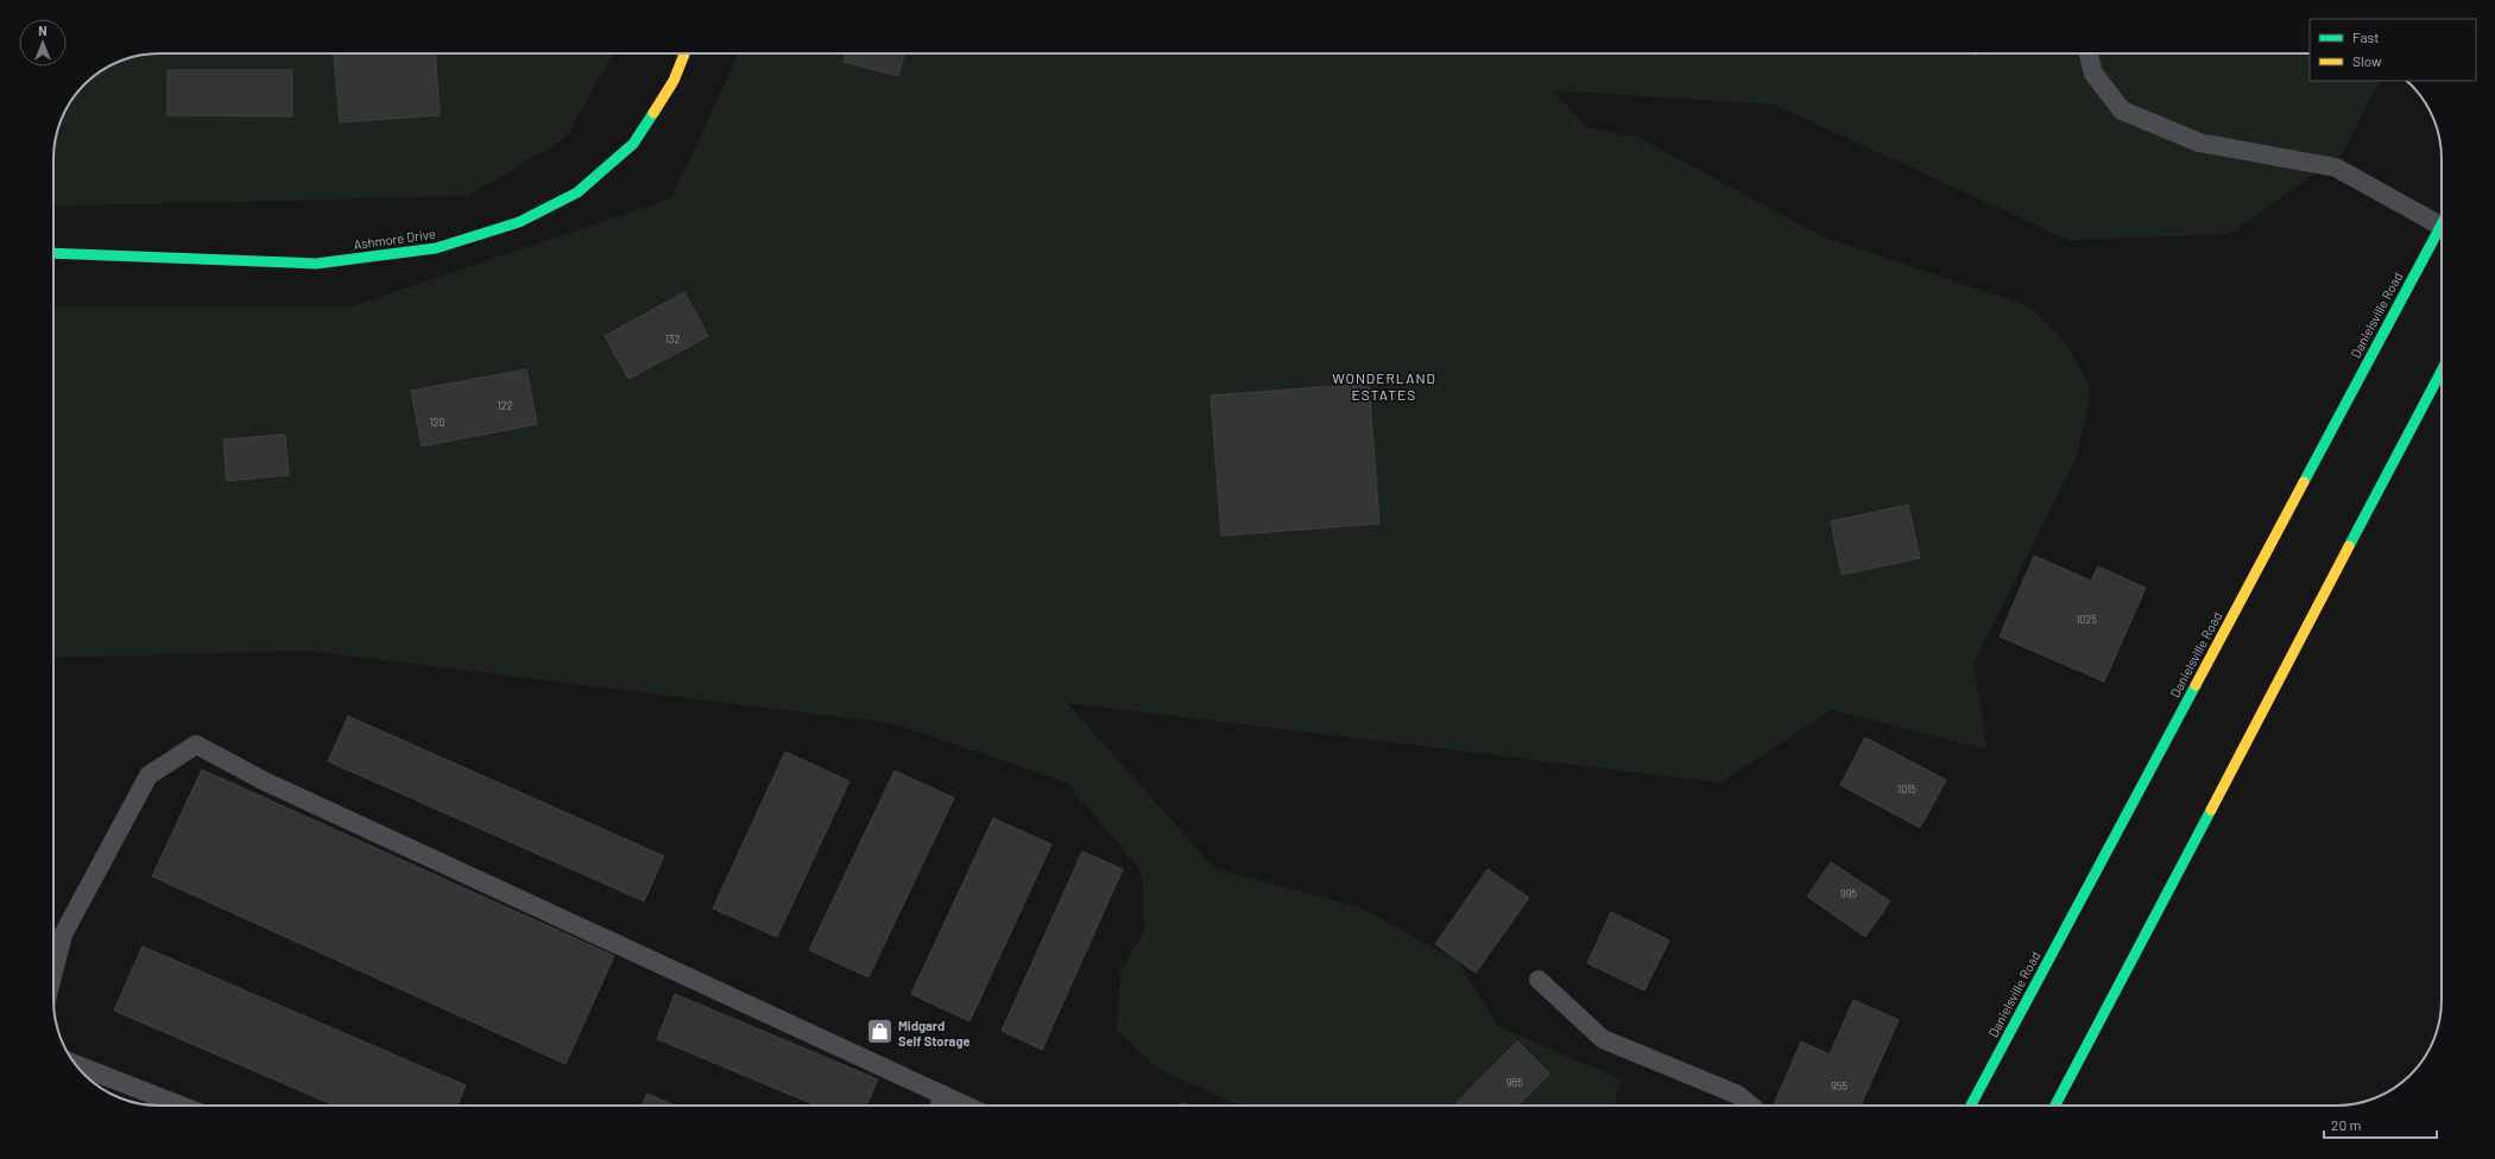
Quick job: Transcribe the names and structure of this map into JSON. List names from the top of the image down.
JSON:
{
  "streets": {
    "main road": ["Ashmore Drive", "Danielsville Road"]
  },
  "districts": ["WONDERLAND ESTATES"],
  "places": {
    "shop": ["Midgard Self Storage"]
  },
  "house_numbers": [
    "132",
    "122",
    "120",
    "1025",
    "1015",
    "995",
    "965",
    "955"
  ],
  "legend": ["Fast", "Slow"],
  "scale_bar": "20 m",
  "north": "top"
}
